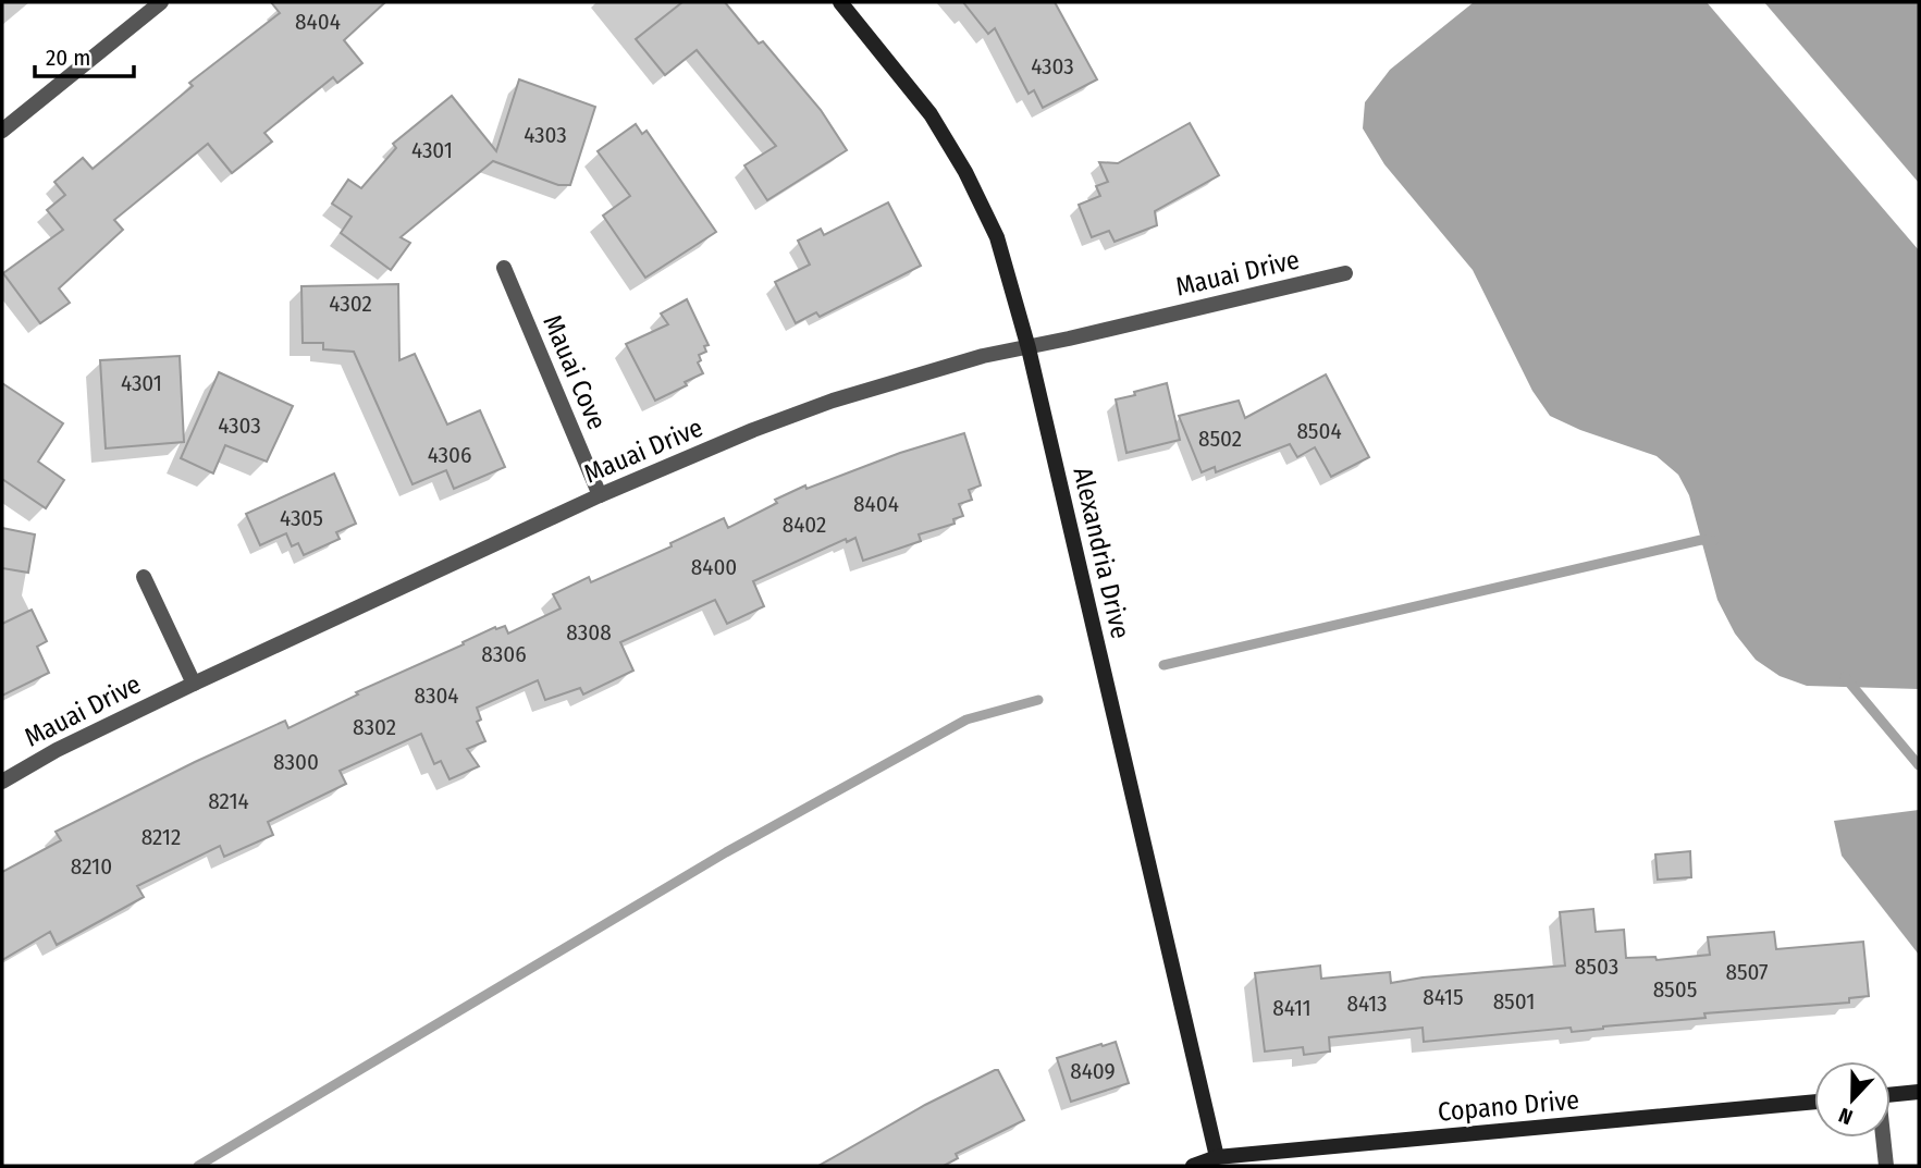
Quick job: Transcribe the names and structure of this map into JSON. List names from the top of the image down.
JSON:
{
  "streets": {
    "street": [
      "Mauai Drive",
      "Mauai Cove",
      "Alexandria Drive",
      "Copano Drive"
    ]
  },
  "crossings": [
    ["Mauai Drive", "Mauai Cove"],
    ["Mauai Drive", "Alexandria Drive"],
    ["Alexandria Drive", "Copano Drive"]
  ],
  "house_numbers": [
    "8404",
    "4303",
    "4303",
    "4301",
    "4302",
    "4301",
    "4303",
    "8504",
    "8502",
    "4306",
    "8404",
    "4305",
    "8402",
    "8400",
    "8308",
    "8306",
    "8304",
    "8302",
    "8300",
    "8214",
    "8212",
    "8210",
    "8503",
    "8507",
    "8505",
    "8415",
    "8501",
    "8413",
    "8411",
    "8409"
  ],
  "scale_bar": "20 m",
  "north": "bottom"
}
